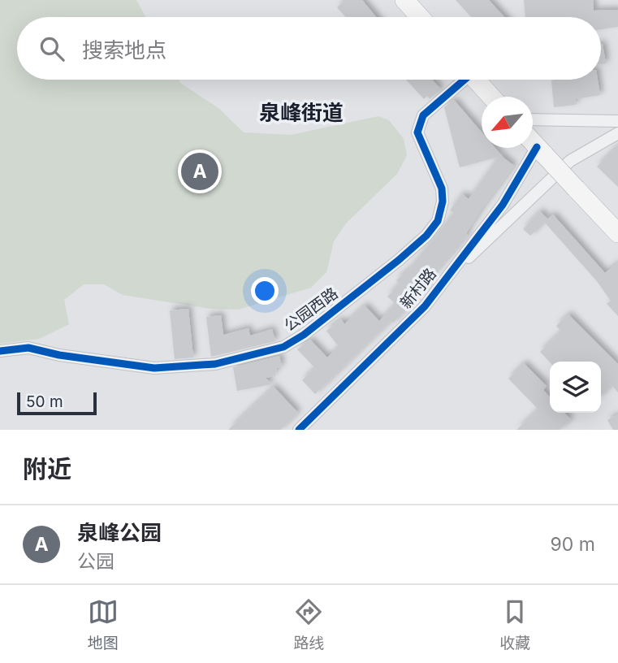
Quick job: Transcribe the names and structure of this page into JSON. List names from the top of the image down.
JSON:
{
  "streets": {
    "street": ["新村路", "公园西路"]
  },
  "districts": ["泉峰街道"],
  "scale_bar": "50 m",
  "north": "bottom left",
  "page": {
    "search": "搜索地点",
    "pins": "A",
    "scale": "50 m",
    "heading": "附近",
    "list": [
      {
        "mark": "A",
        "name": "泉峰公园",
        "note": "公园",
        "value": "90 m"
      }
    ],
    "nav": ["地图", "路线", "收藏"]
  }
}
